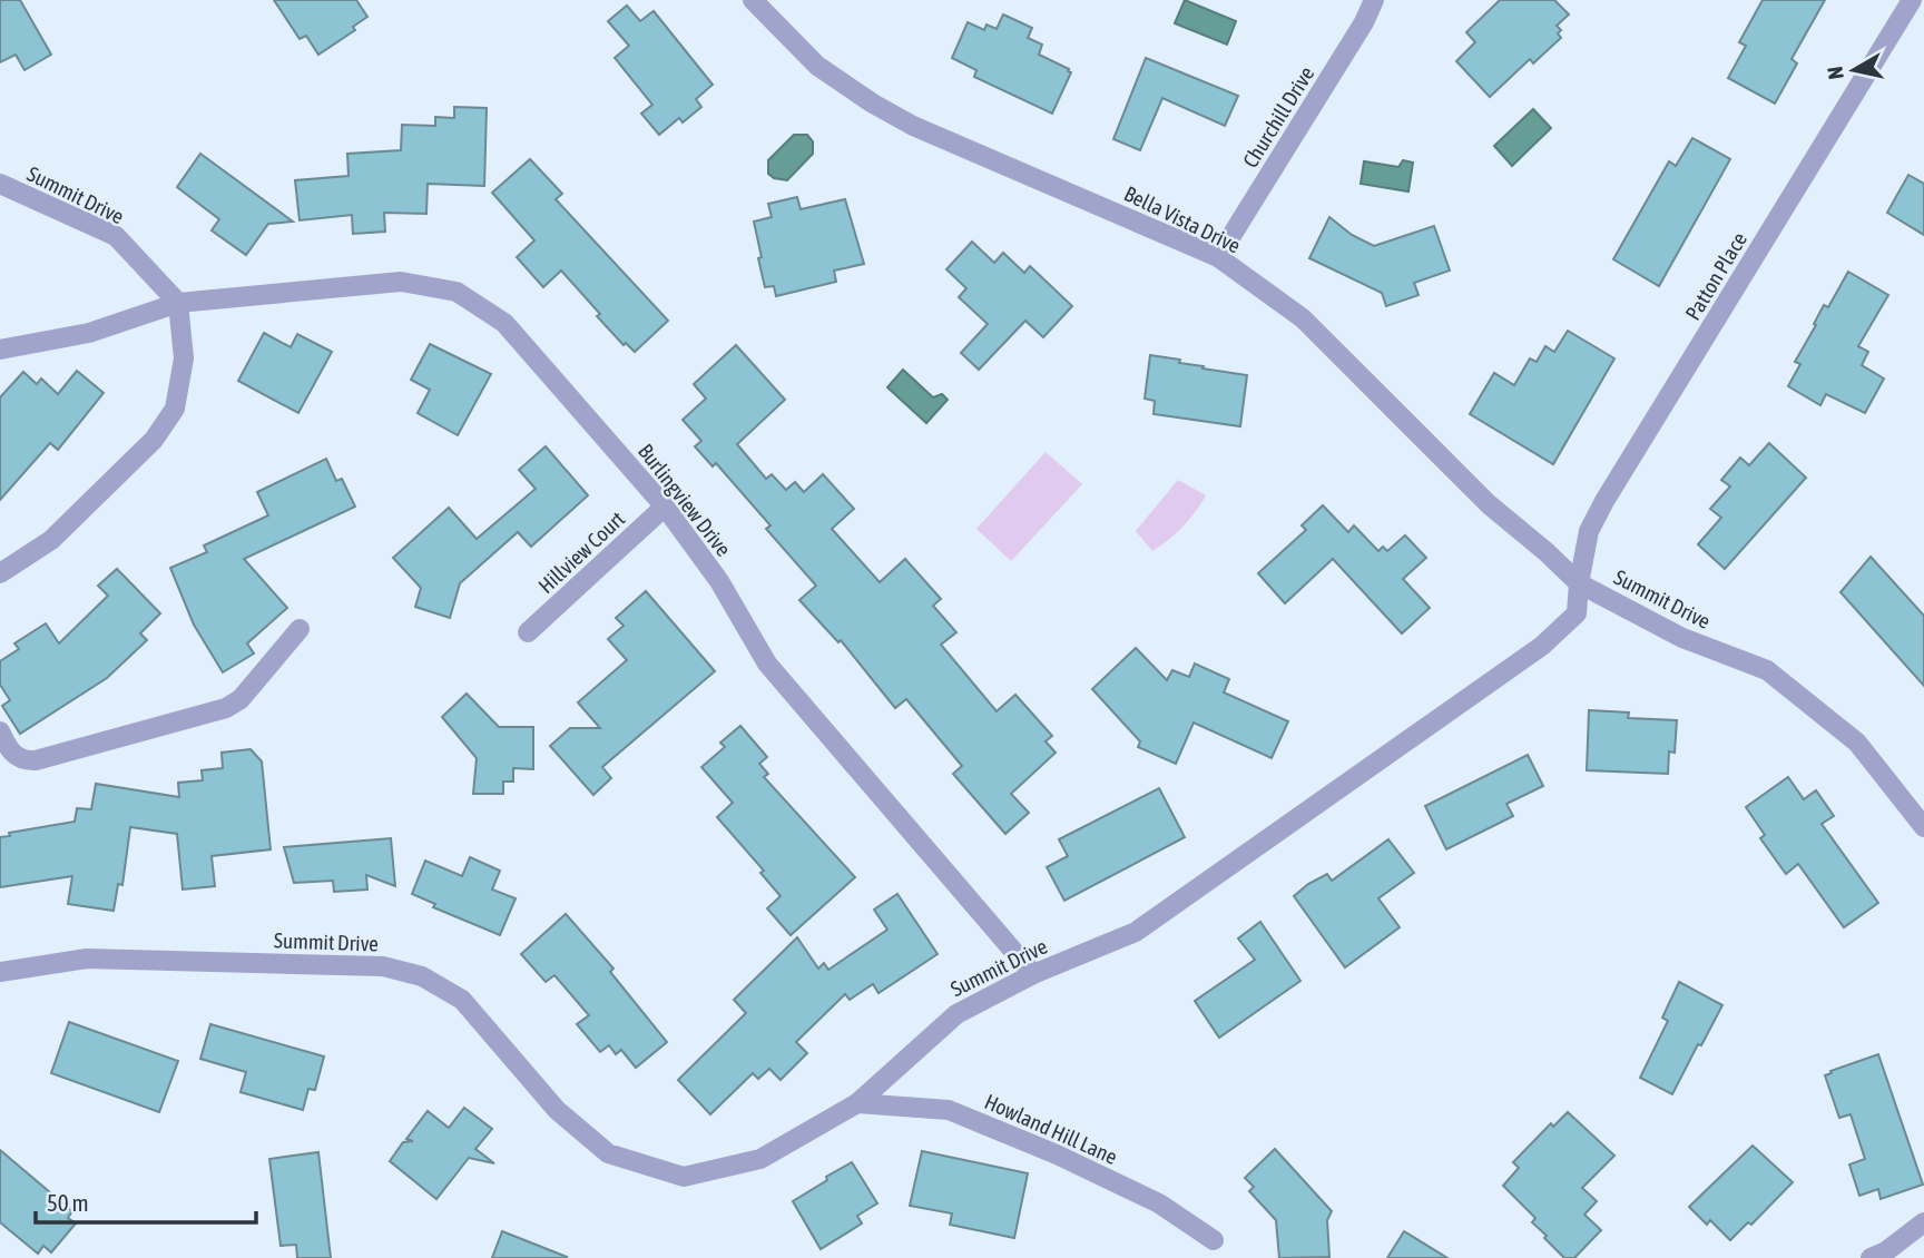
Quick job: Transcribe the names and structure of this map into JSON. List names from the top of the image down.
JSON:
{
  "streets": {
    "street": [
      "Churchill Drive",
      "Summit Drive",
      "Bella Vista Drive",
      "Patton Place",
      "Burlingview Drive",
      "Hillview Court",
      "Howland Hill Lane"
    ]
  },
  "crossings": [
    ["Churchill Drive", "Bella Vista Drive"],
    ["Summit Drive", "Bella Vista Drive"],
    ["Summit Drive", "Patton Place"],
    ["Summit Drive", "Burlingview Drive"],
    ["Summit Drive", "Howland Hill Lane"],
    ["Bella Vista Drive", "Patton Place"],
    ["Burlingview Drive", "Hillview Court"]
  ],
  "scale_bar": "50 m",
  "north": "left"
}
